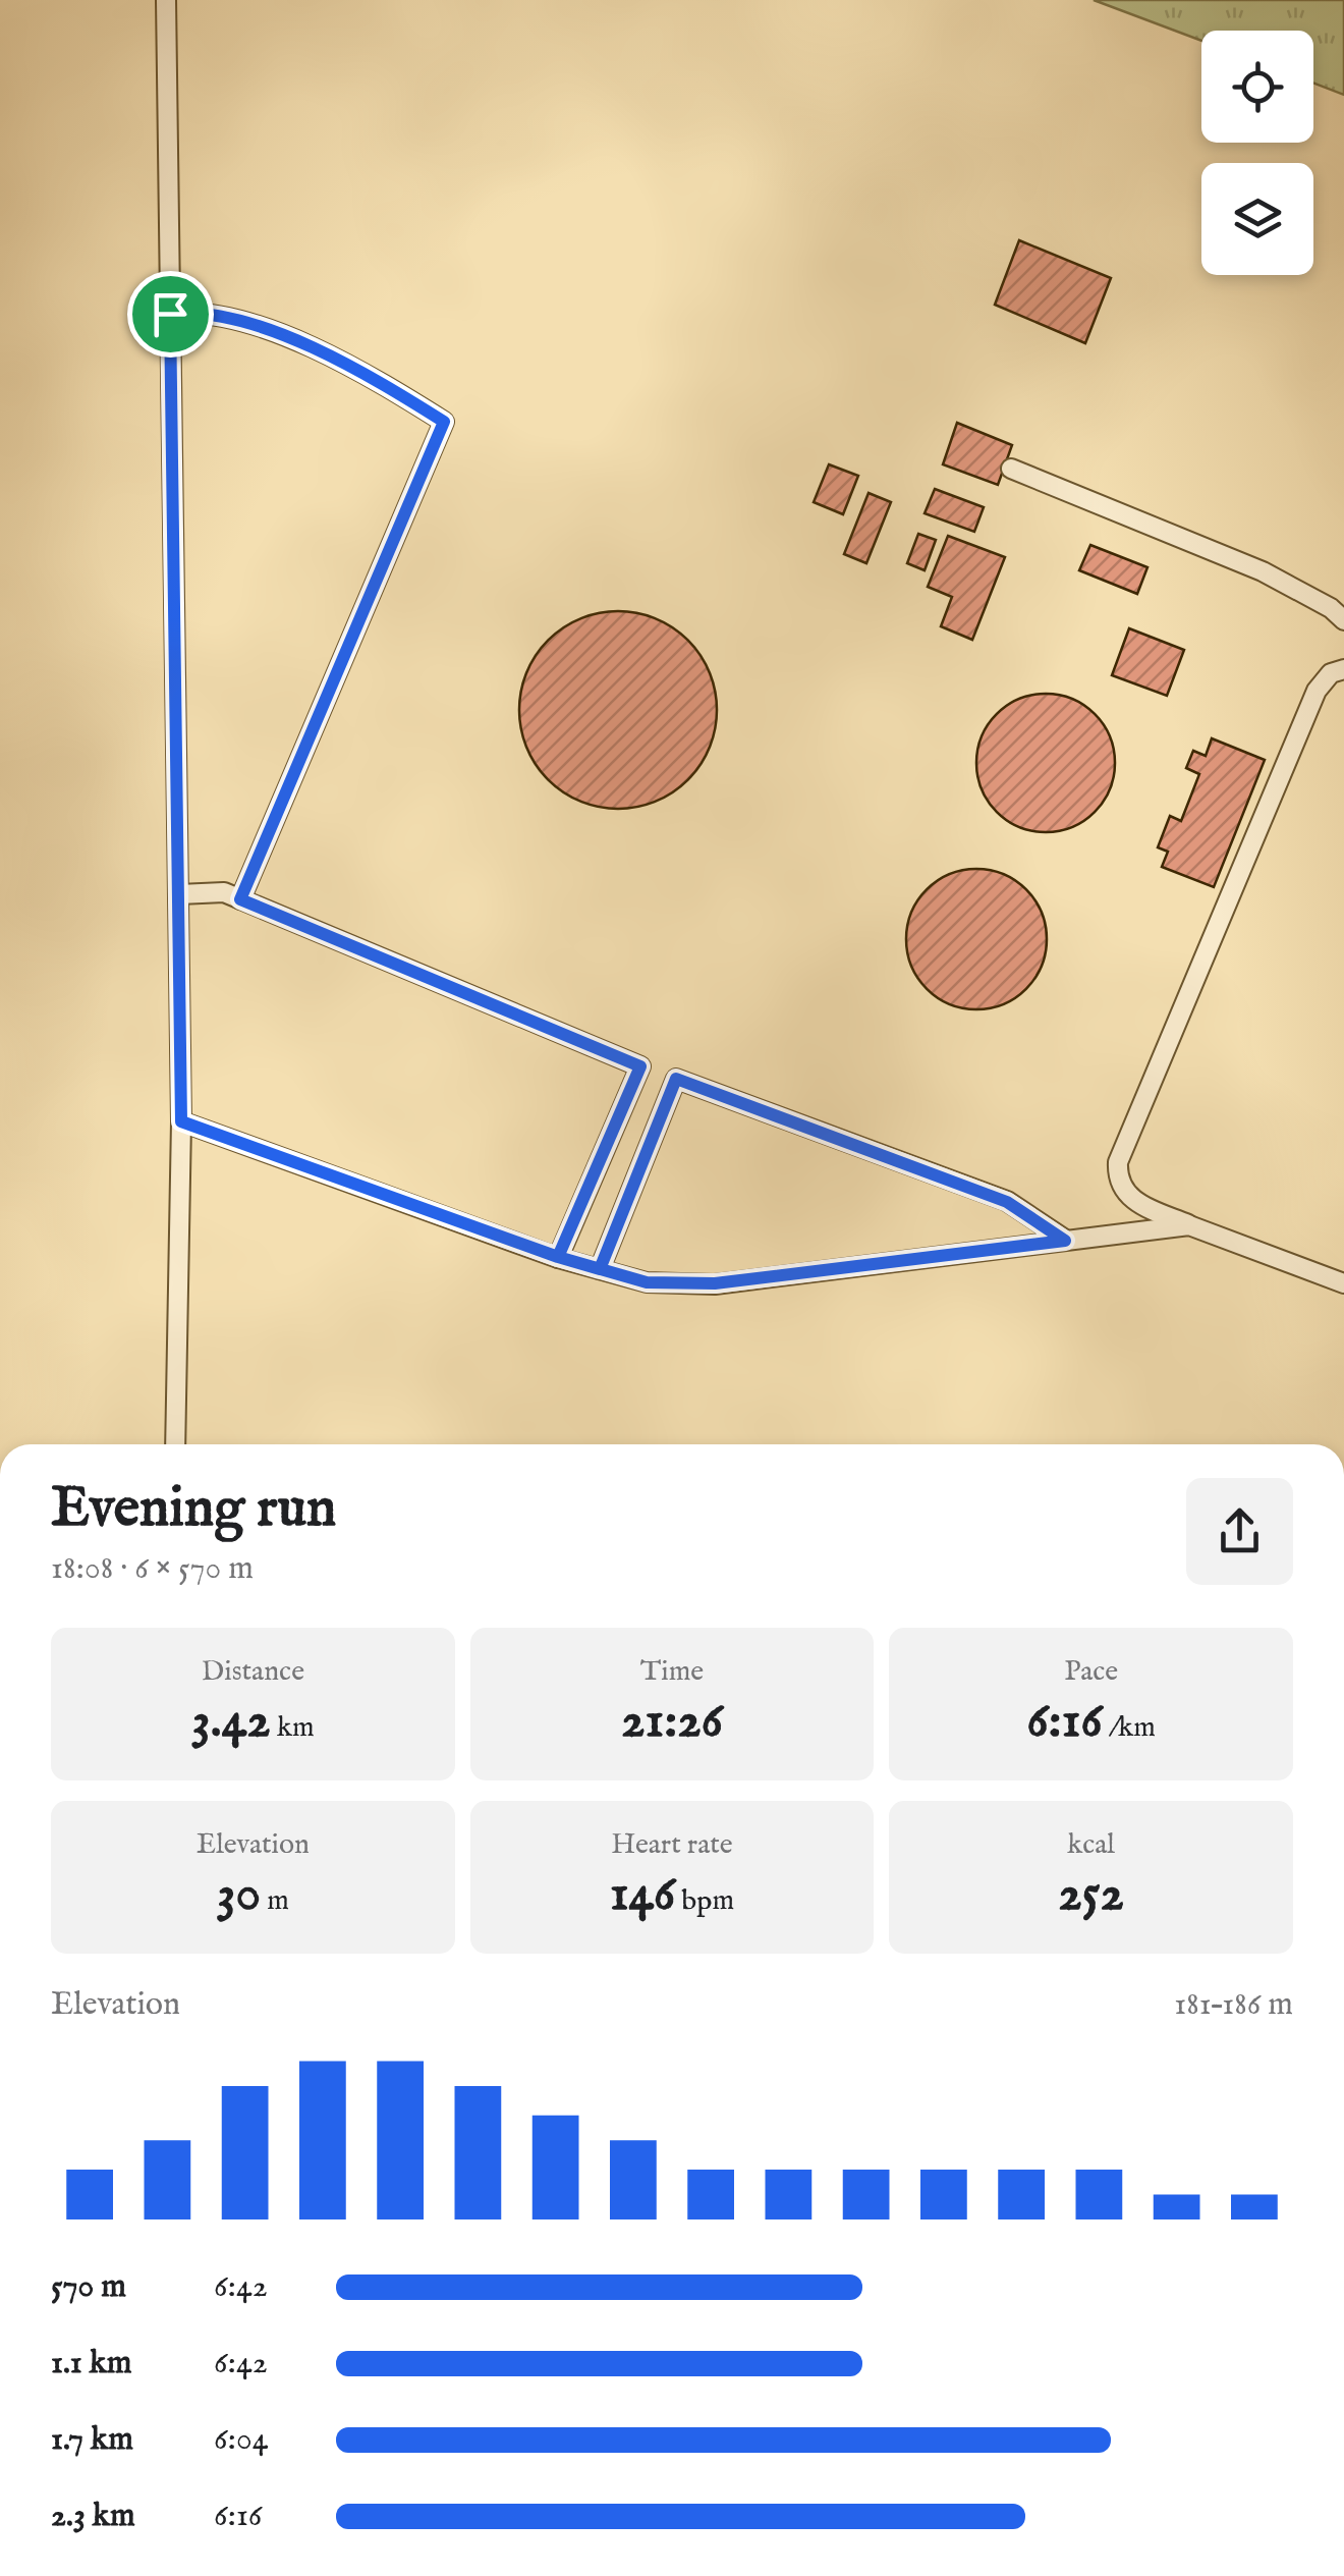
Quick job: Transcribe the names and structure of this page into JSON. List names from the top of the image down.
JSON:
{
  "page": {
    "heading": ["Evening run", "18:08 · 6 × 570 m"],
    "stats": [
      ["Distance", "3.42 km"],
      ["Time", "21:26"],
      ["Pace", "6:16 /km"],
      ["Elevation", "30 m"],
      ["Heart rate", "146 bpm"],
      ["kcal", "252"]
    ],
    "chart": ["Elevation", "181–186 m"],
    "list": [
      {
        "name": "570 m",
        "note": "6:42"
      },
      {
        "name": "1.1 km",
        "note": "6:42"
      },
      {
        "name": "1.7 km",
        "note": "6:04"
      },
      {
        "name": "2.3 km",
        "note": "6:16"
      }
    ]
  }
}
